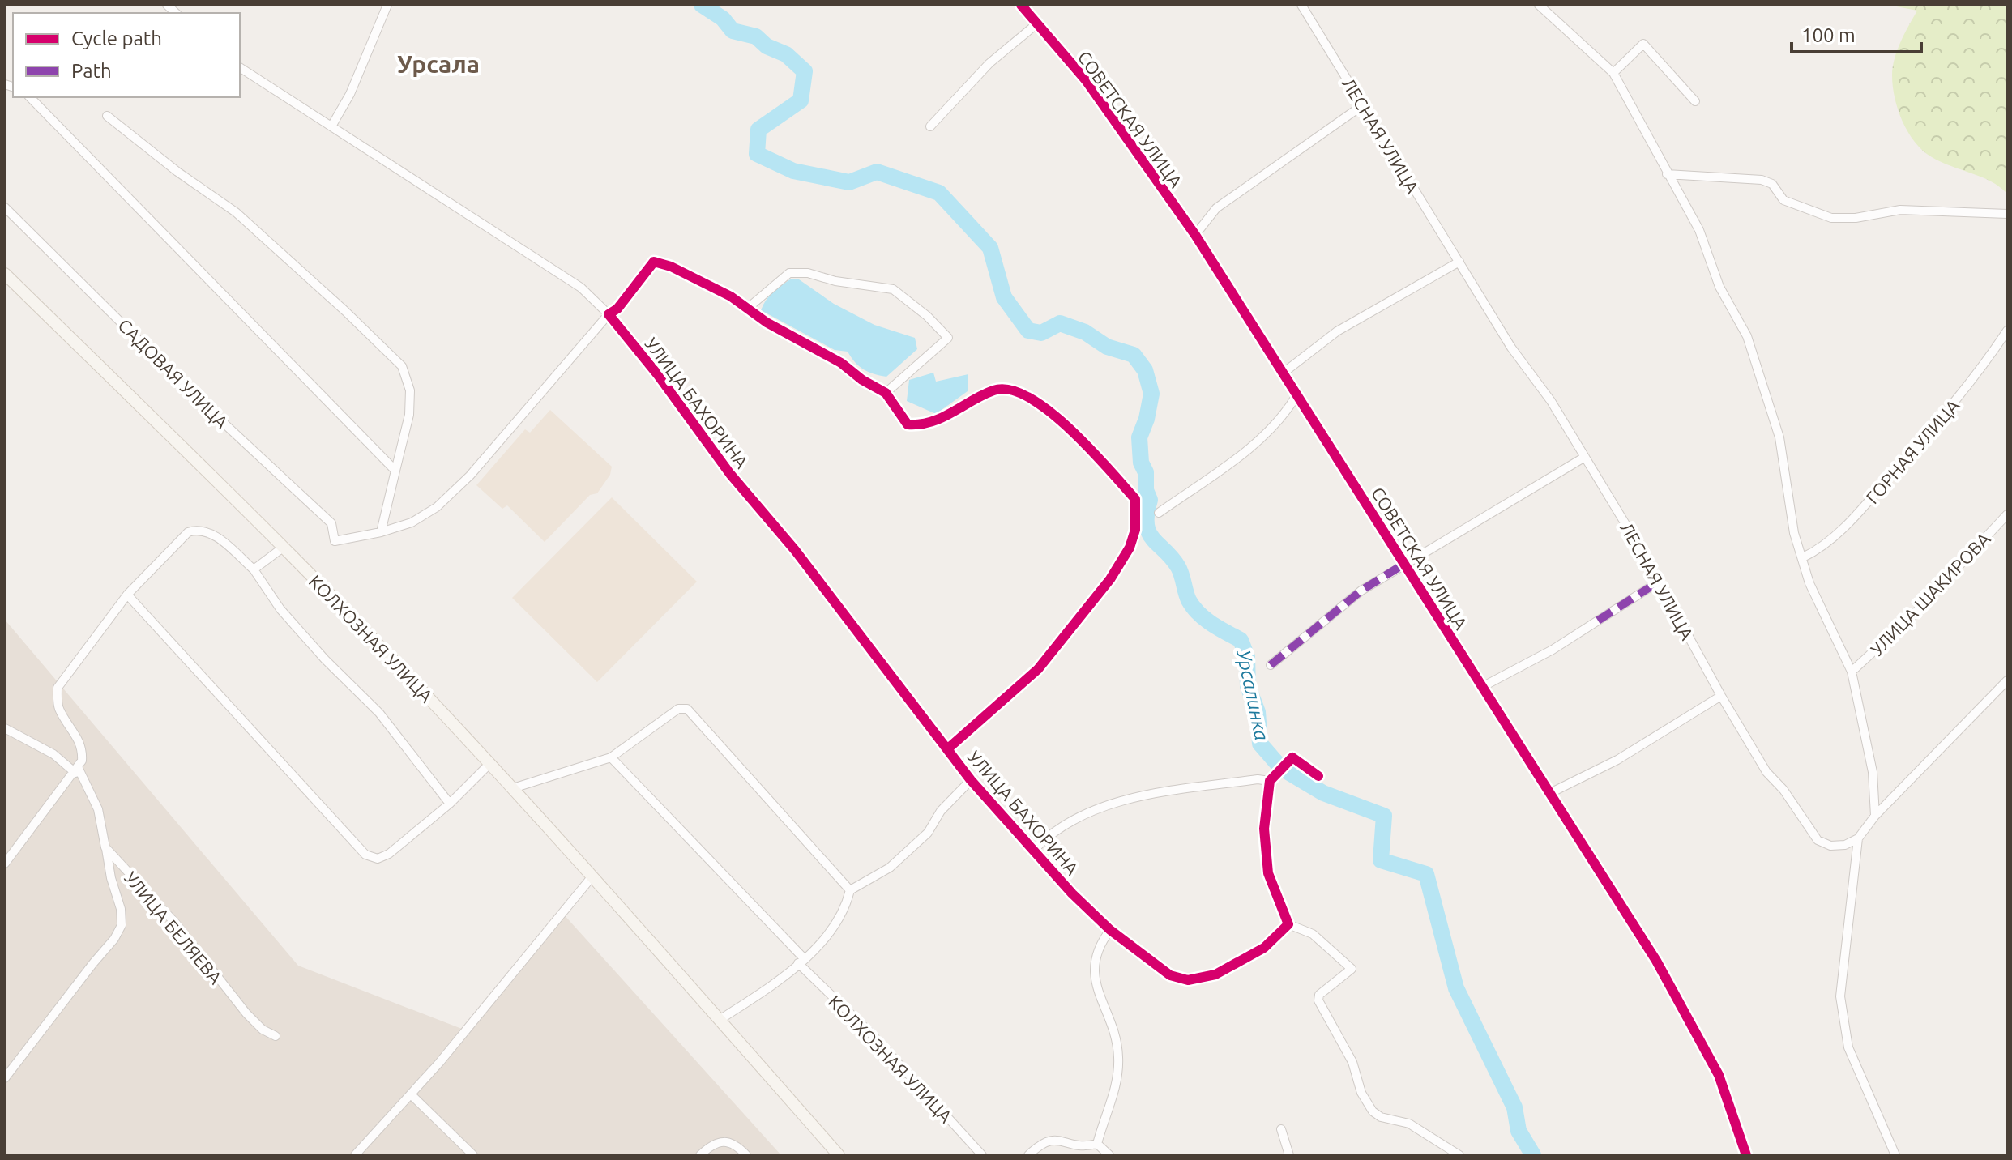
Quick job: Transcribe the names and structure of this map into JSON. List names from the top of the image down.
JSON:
{
  "streets": {
    "street": [
      "СОВЕТСКАЯ УЛИЦА",
      "ЛЕСНАЯ УЛИЦА",
      "САДОВАЯ УЛИЦА",
      "УЛИЦА БАХОРИНА",
      "ГОРНАЯ УЛИЦА",
      "УЛИЦА ШАКИРОВА",
      "КОЛХОЗНАЯ УЛИЦА",
      "УЛИЦА БЕЛЯЕВА"
    ]
  },
  "districts": ["Урсала"],
  "water": ["Урсалинка"],
  "legend": ["Cycle path", "Path"],
  "scale_bar": "100 m"
}
